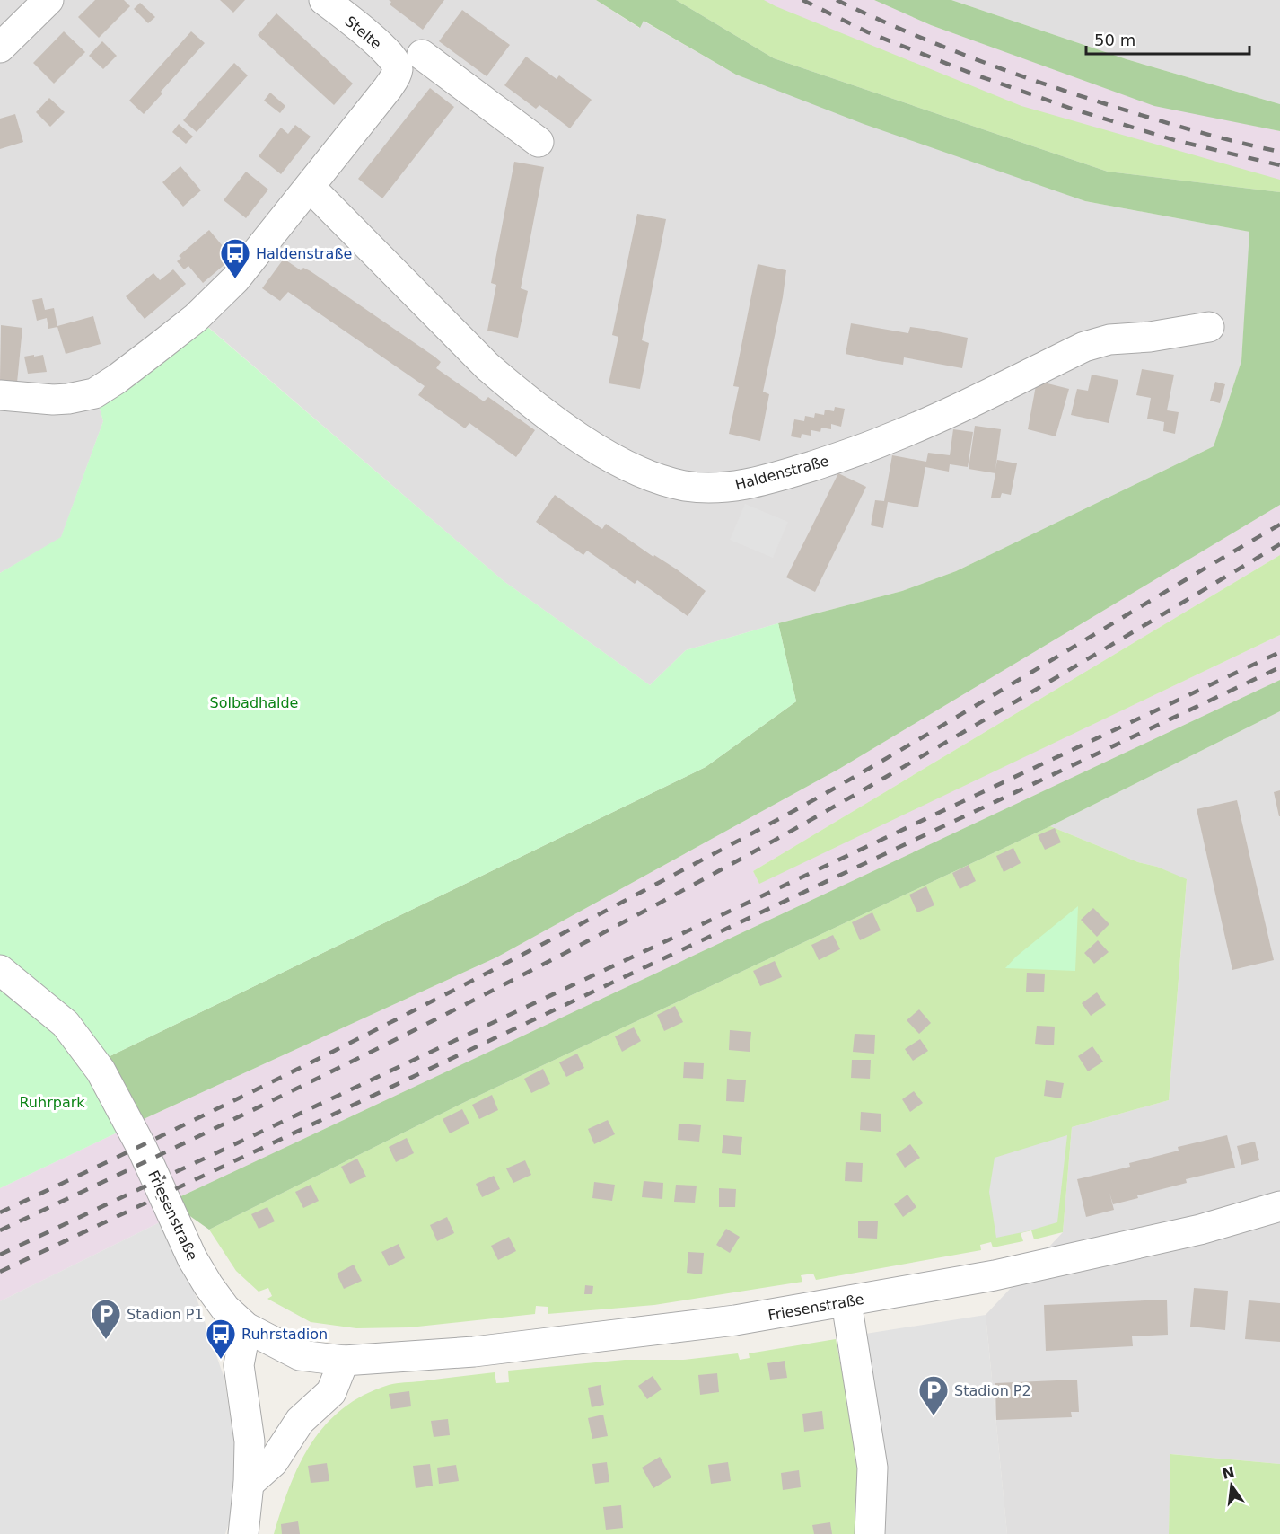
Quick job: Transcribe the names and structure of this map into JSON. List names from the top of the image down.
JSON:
{
  "streets": {
    "street": ["Stelte", "Haldenstraße", "Friesenstraße"]
  },
  "parks": ["Solbadhalde", "Ruhrpark"],
  "places": {
    "bus stop": ["Haldenstraße", "Ruhrstadion"],
    "parking": ["Stadion P1", "Stadion P2"]
  },
  "scale_bar": "50 m",
  "north": "top"
}
